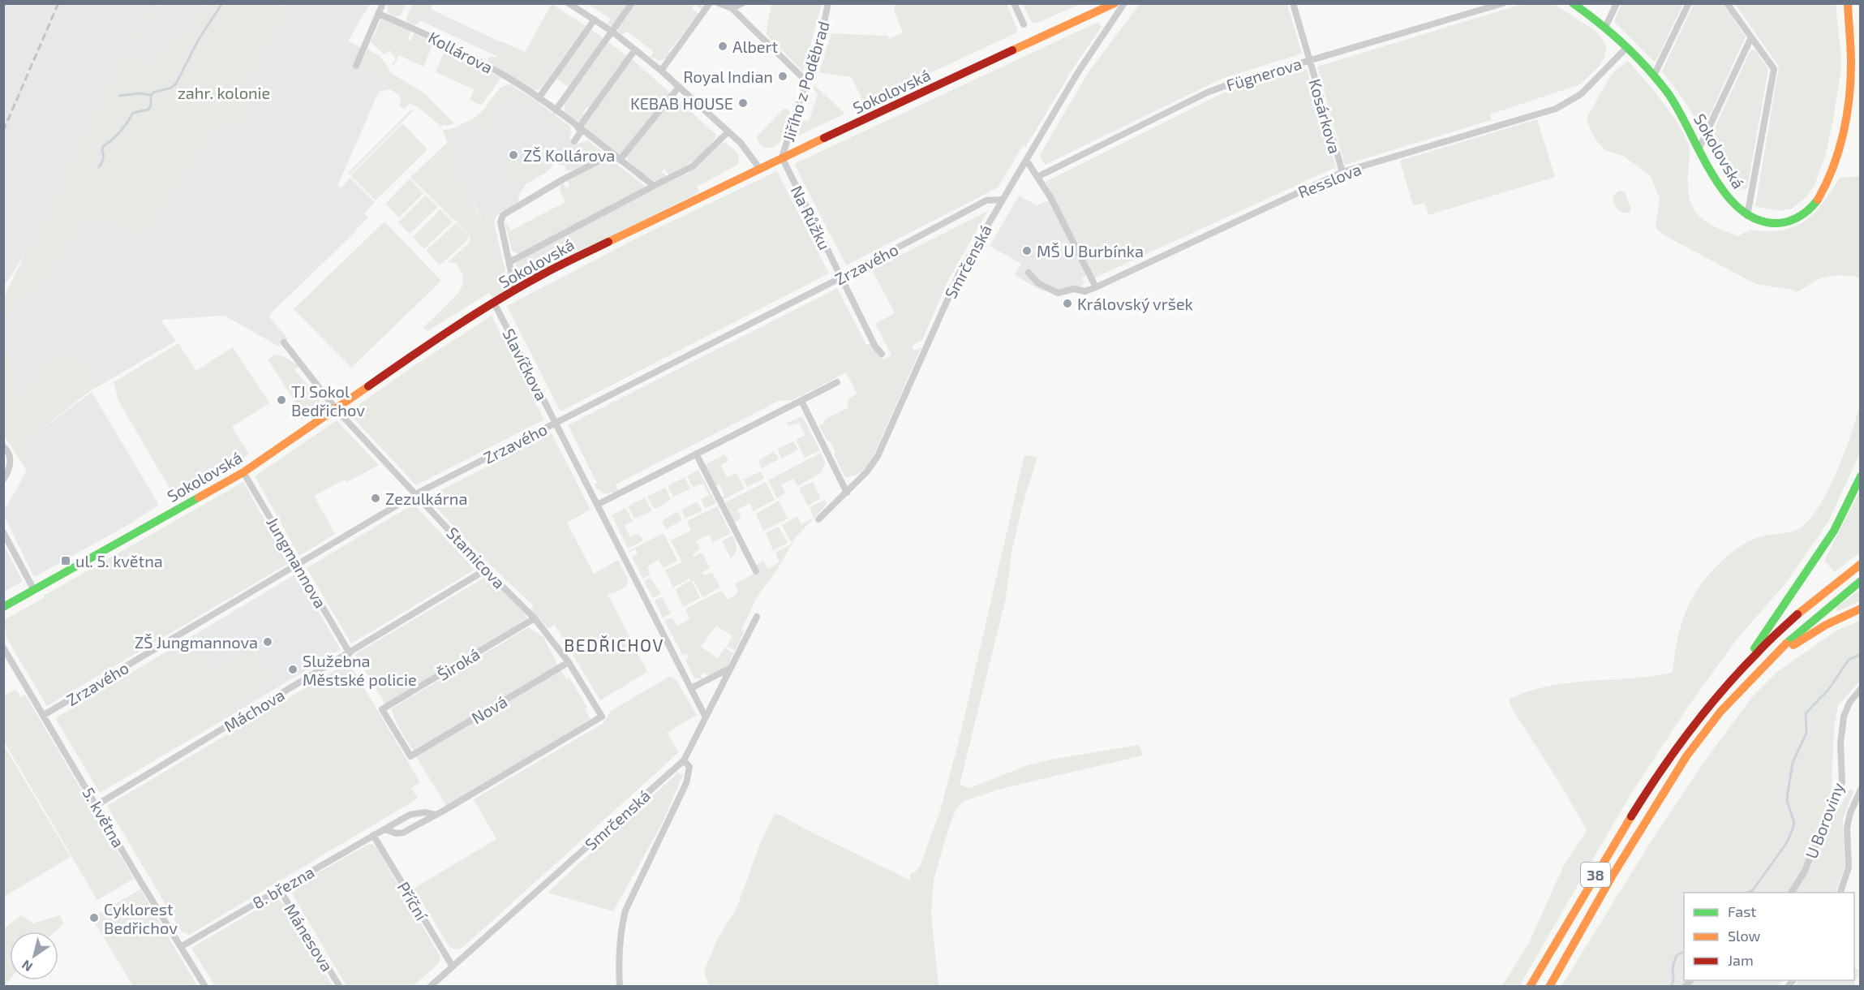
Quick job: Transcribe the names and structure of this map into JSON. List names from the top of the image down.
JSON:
{
  "streets": {
    "main road": ["Sokolovská", "38"],
    "street": [
      "Kollárova",
      "Fügnerova",
      "Jiřího z Poděbrad",
      "Kosárkova",
      "Resslova",
      "Na Růžku",
      "Smrčenská",
      "Zrzavého",
      "Slavíčkova",
      "Stamicova",
      "Jungmannova",
      "Široká",
      "Nová",
      "Máchova",
      "5. května",
      "U Boroviny",
      "8. března",
      "Příční",
      "Mánesova"
    ]
  },
  "crossings": [
    ["Kollárova", "Sokolovská"],
    ["Fügnerova", "Kosárkova"],
    ["Jiřího z Poděbrad", "Sokolovská"],
    ["Jiřího z Poděbrad", "Na Růžku"],
    ["Sokolovská", "Resslova"],
    ["Sokolovská", "Na Růžku"],
    ["Sokolovská", "Slavíčkova"],
    ["Sokolovská", "Stamicova"],
    ["Sokolovská", "Jungmannova"],
    ["Kosárkova", "Resslova"],
    ["Na Růžku", "Zrzavého"],
    ["Smrčenská", "Zrzavého"],
    ["Smrčenská", "Slavíčkova"],
    ["Smrčenská", "Příční"],
    ["Zrzavého", "Slavíčkova"],
    ["Zrzavého", "Stamicova"],
    ["Zrzavého", "Jungmannova"],
    ["Zrzavého", "5. května"],
    ["Stamicova", "Široká"],
    ["Stamicova", "Nová"],
    ["Stamicova", "Máchova"],
    ["Stamicova", "8. března"],
    ["Jungmannova", "Máchova"],
    ["Široká", "Nová"],
    ["Máchova", "5. května"],
    ["5. května", "8. března"],
    ["8. března", "Příční"],
    ["8. března", "Mánesova"]
  ],
  "districts": ["BEDŘICHOV"],
  "parks": ["zahr. kolonie"],
  "places": {
    "other": [
      "Albert",
      "Royal Indian",
      "KEBAB HOUSE",
      "ZŠ Kollárova",
      "MŠ U Burbínka",
      "Královský vršek",
      "TJ Sokol Bedřichov",
      "Zezulkárna",
      "ZŠ Jungmannova",
      "Služebna Městské policie",
      "Cyklorest Bedřichov"
    ],
    "transit": ["ul. 5. května"]
  },
  "legend": ["Fast", "Slow", "Jam"],
  "north": "bottom left"
}
